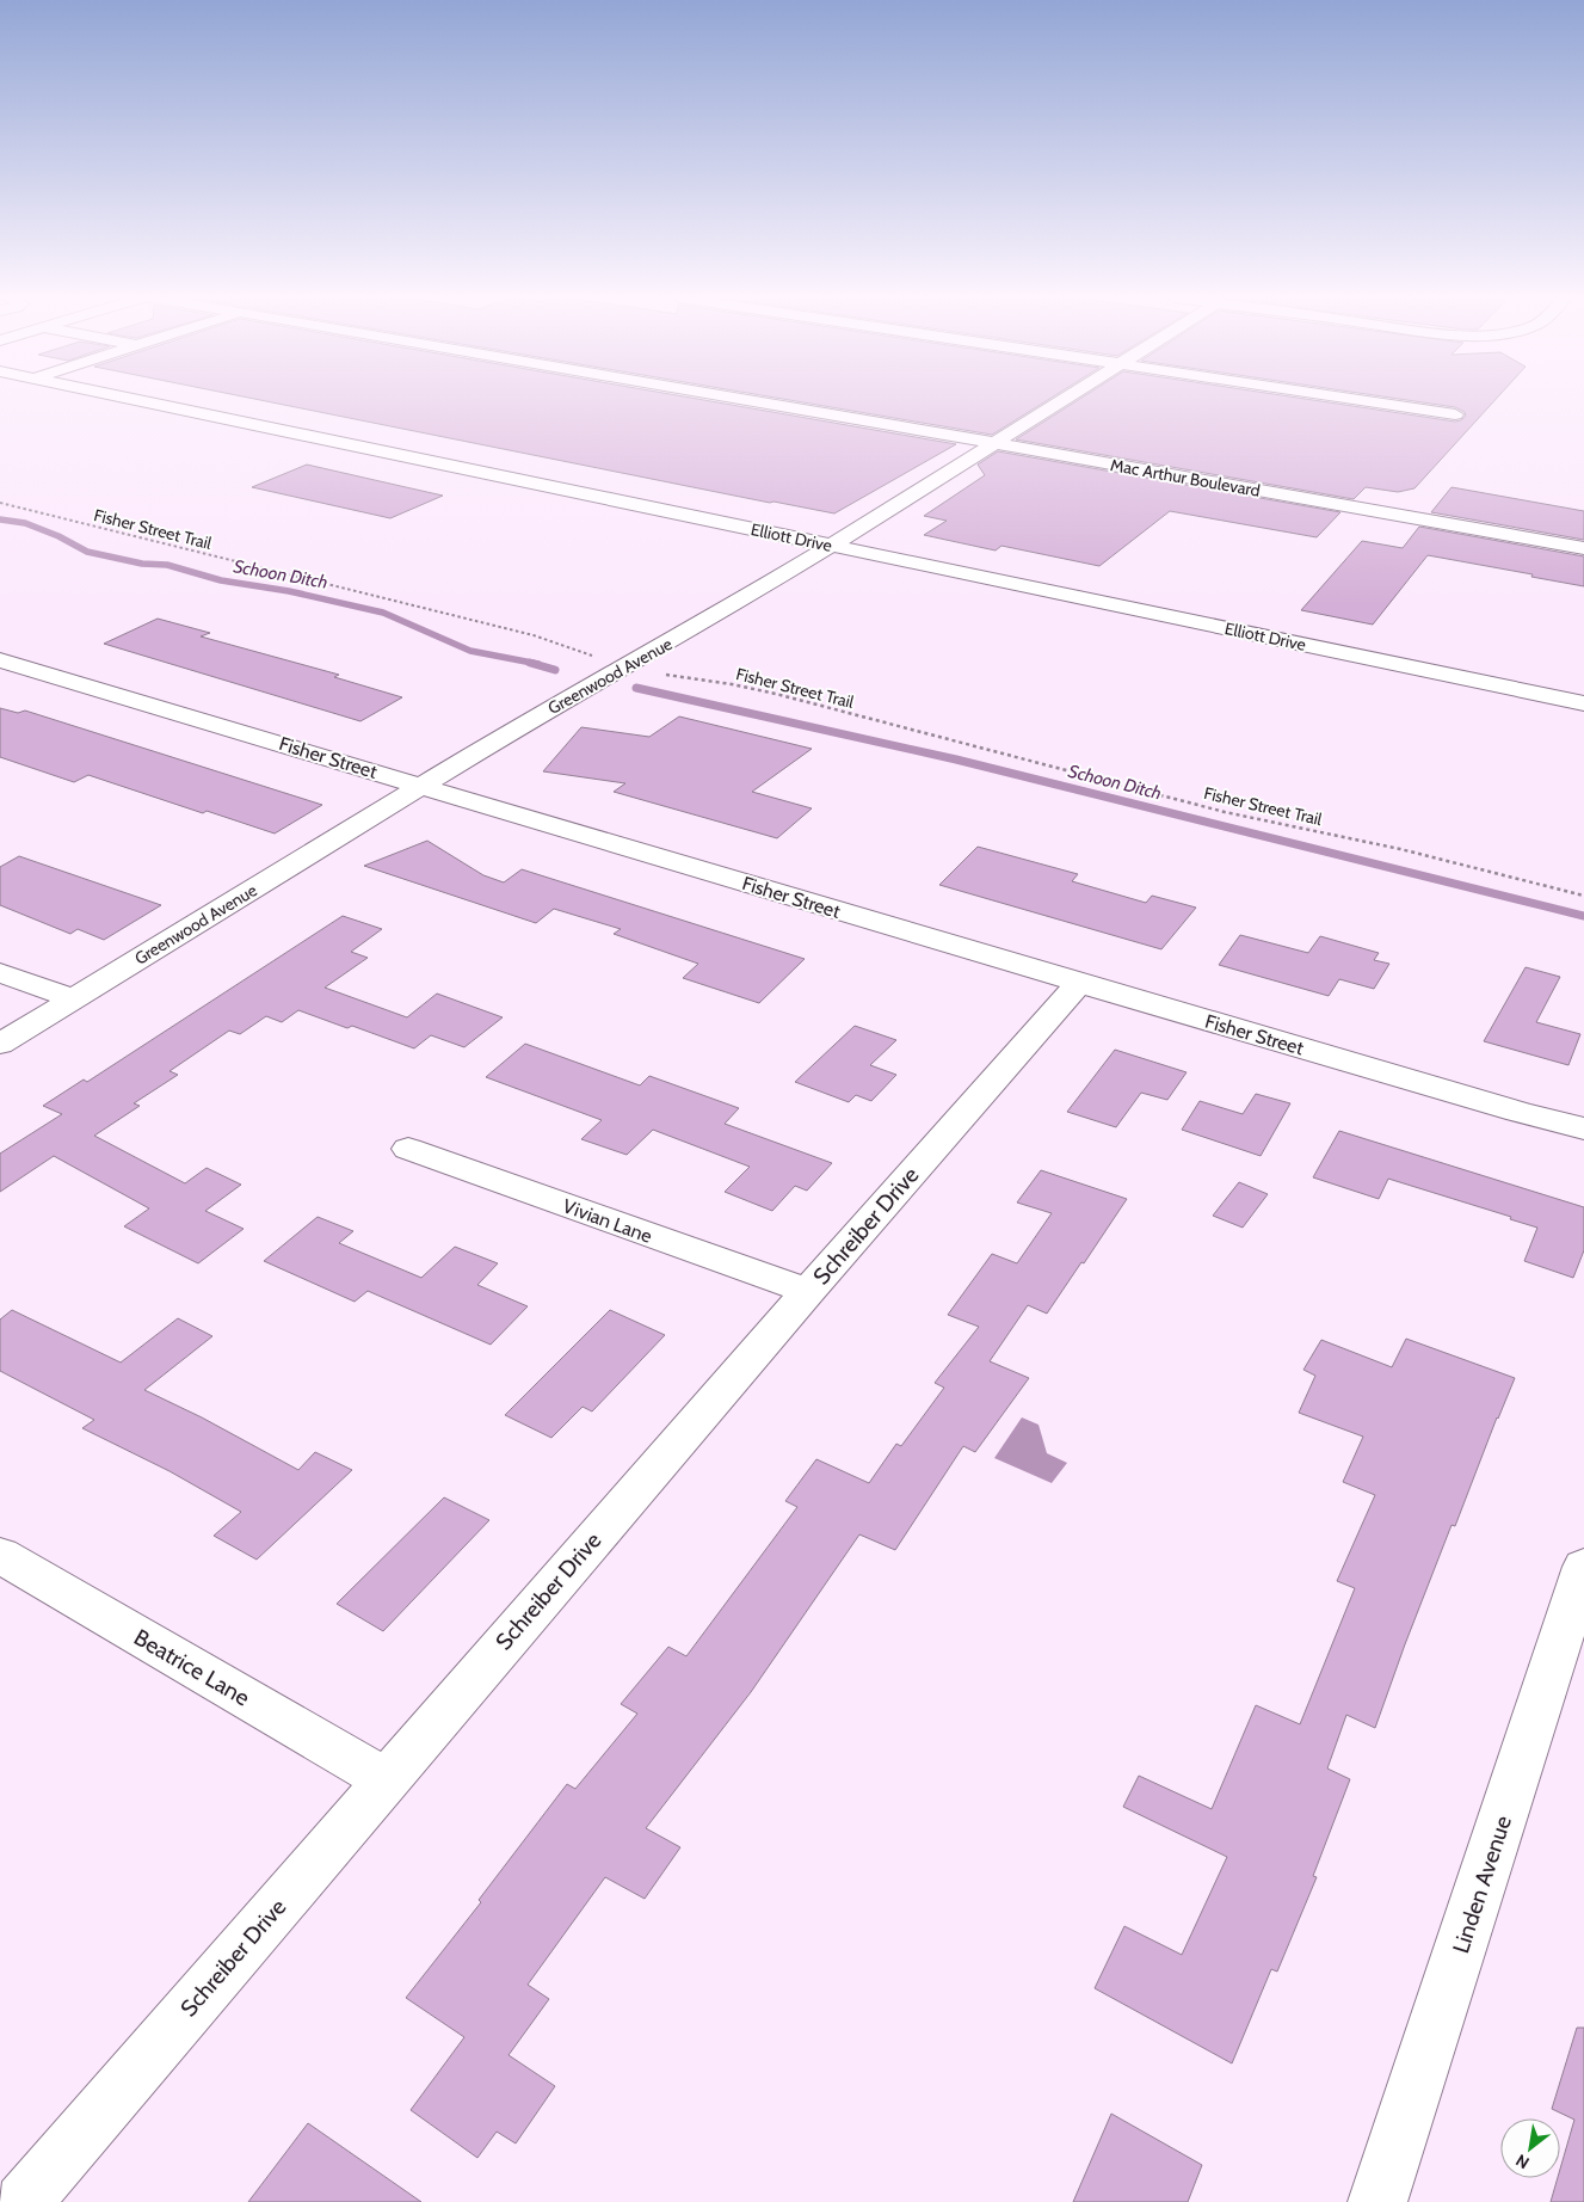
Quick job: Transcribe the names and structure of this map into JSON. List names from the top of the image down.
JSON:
{
  "streets": {
    "street": [
      "Mac Arthur Boulevard",
      "Elliott Drive",
      "Greenwood Avenue",
      "Fisher Street",
      "Vivian Lane",
      "Schreiber Drive",
      "Beatrice Lane",
      "Linden Avenue"
    ],
    "path": ["Fisher Street Trail"]
  },
  "crossings": [
    ["Mac Arthur Boulevard", "Greenwood Avenue"],
    ["Fisher Street Trail", "Greenwood Avenue"],
    ["Elliott Drive", "Greenwood Avenue"],
    ["Greenwood Avenue", "Fisher Street"],
    ["Fisher Street", "Schreiber Drive"],
    ["Vivian Lane", "Schreiber Drive"],
    ["Schreiber Drive", "Beatrice Lane"]
  ],
  "water": ["Schoon Ditch"],
  "north": "bottom left"
}
